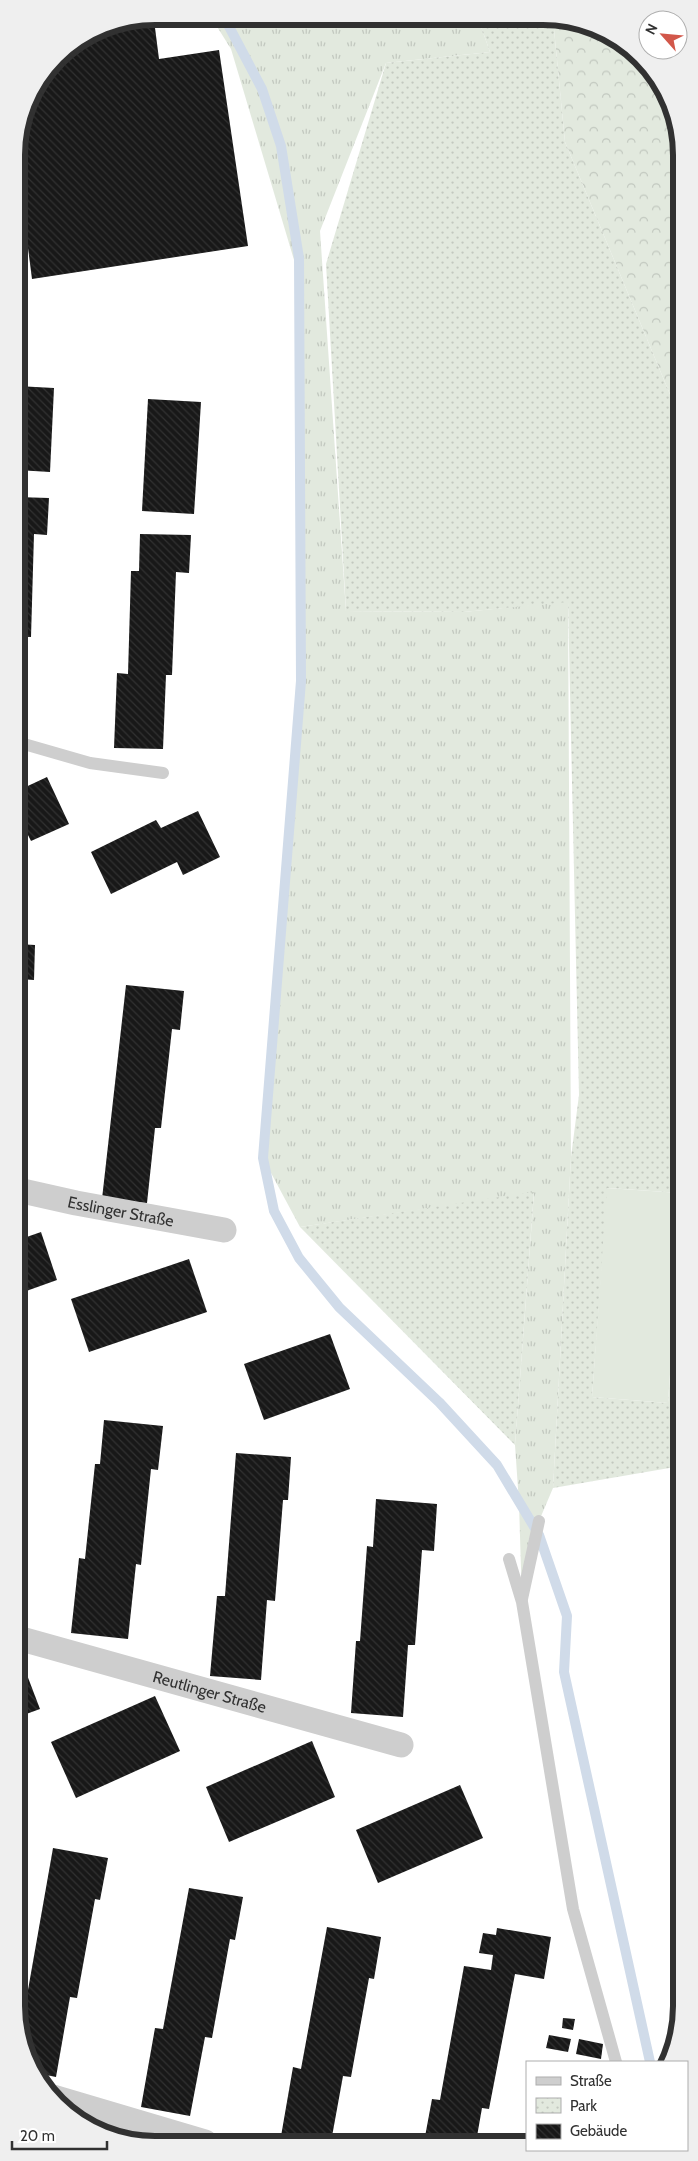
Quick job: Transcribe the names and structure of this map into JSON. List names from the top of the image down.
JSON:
{
  "streets": {
    "street": ["Esslinger Straße", "Reutlinger Straße"]
  },
  "legend": ["Straße", "Park", "Gebäude"],
  "scale_bar": "20 m",
  "north": "top left"
}
